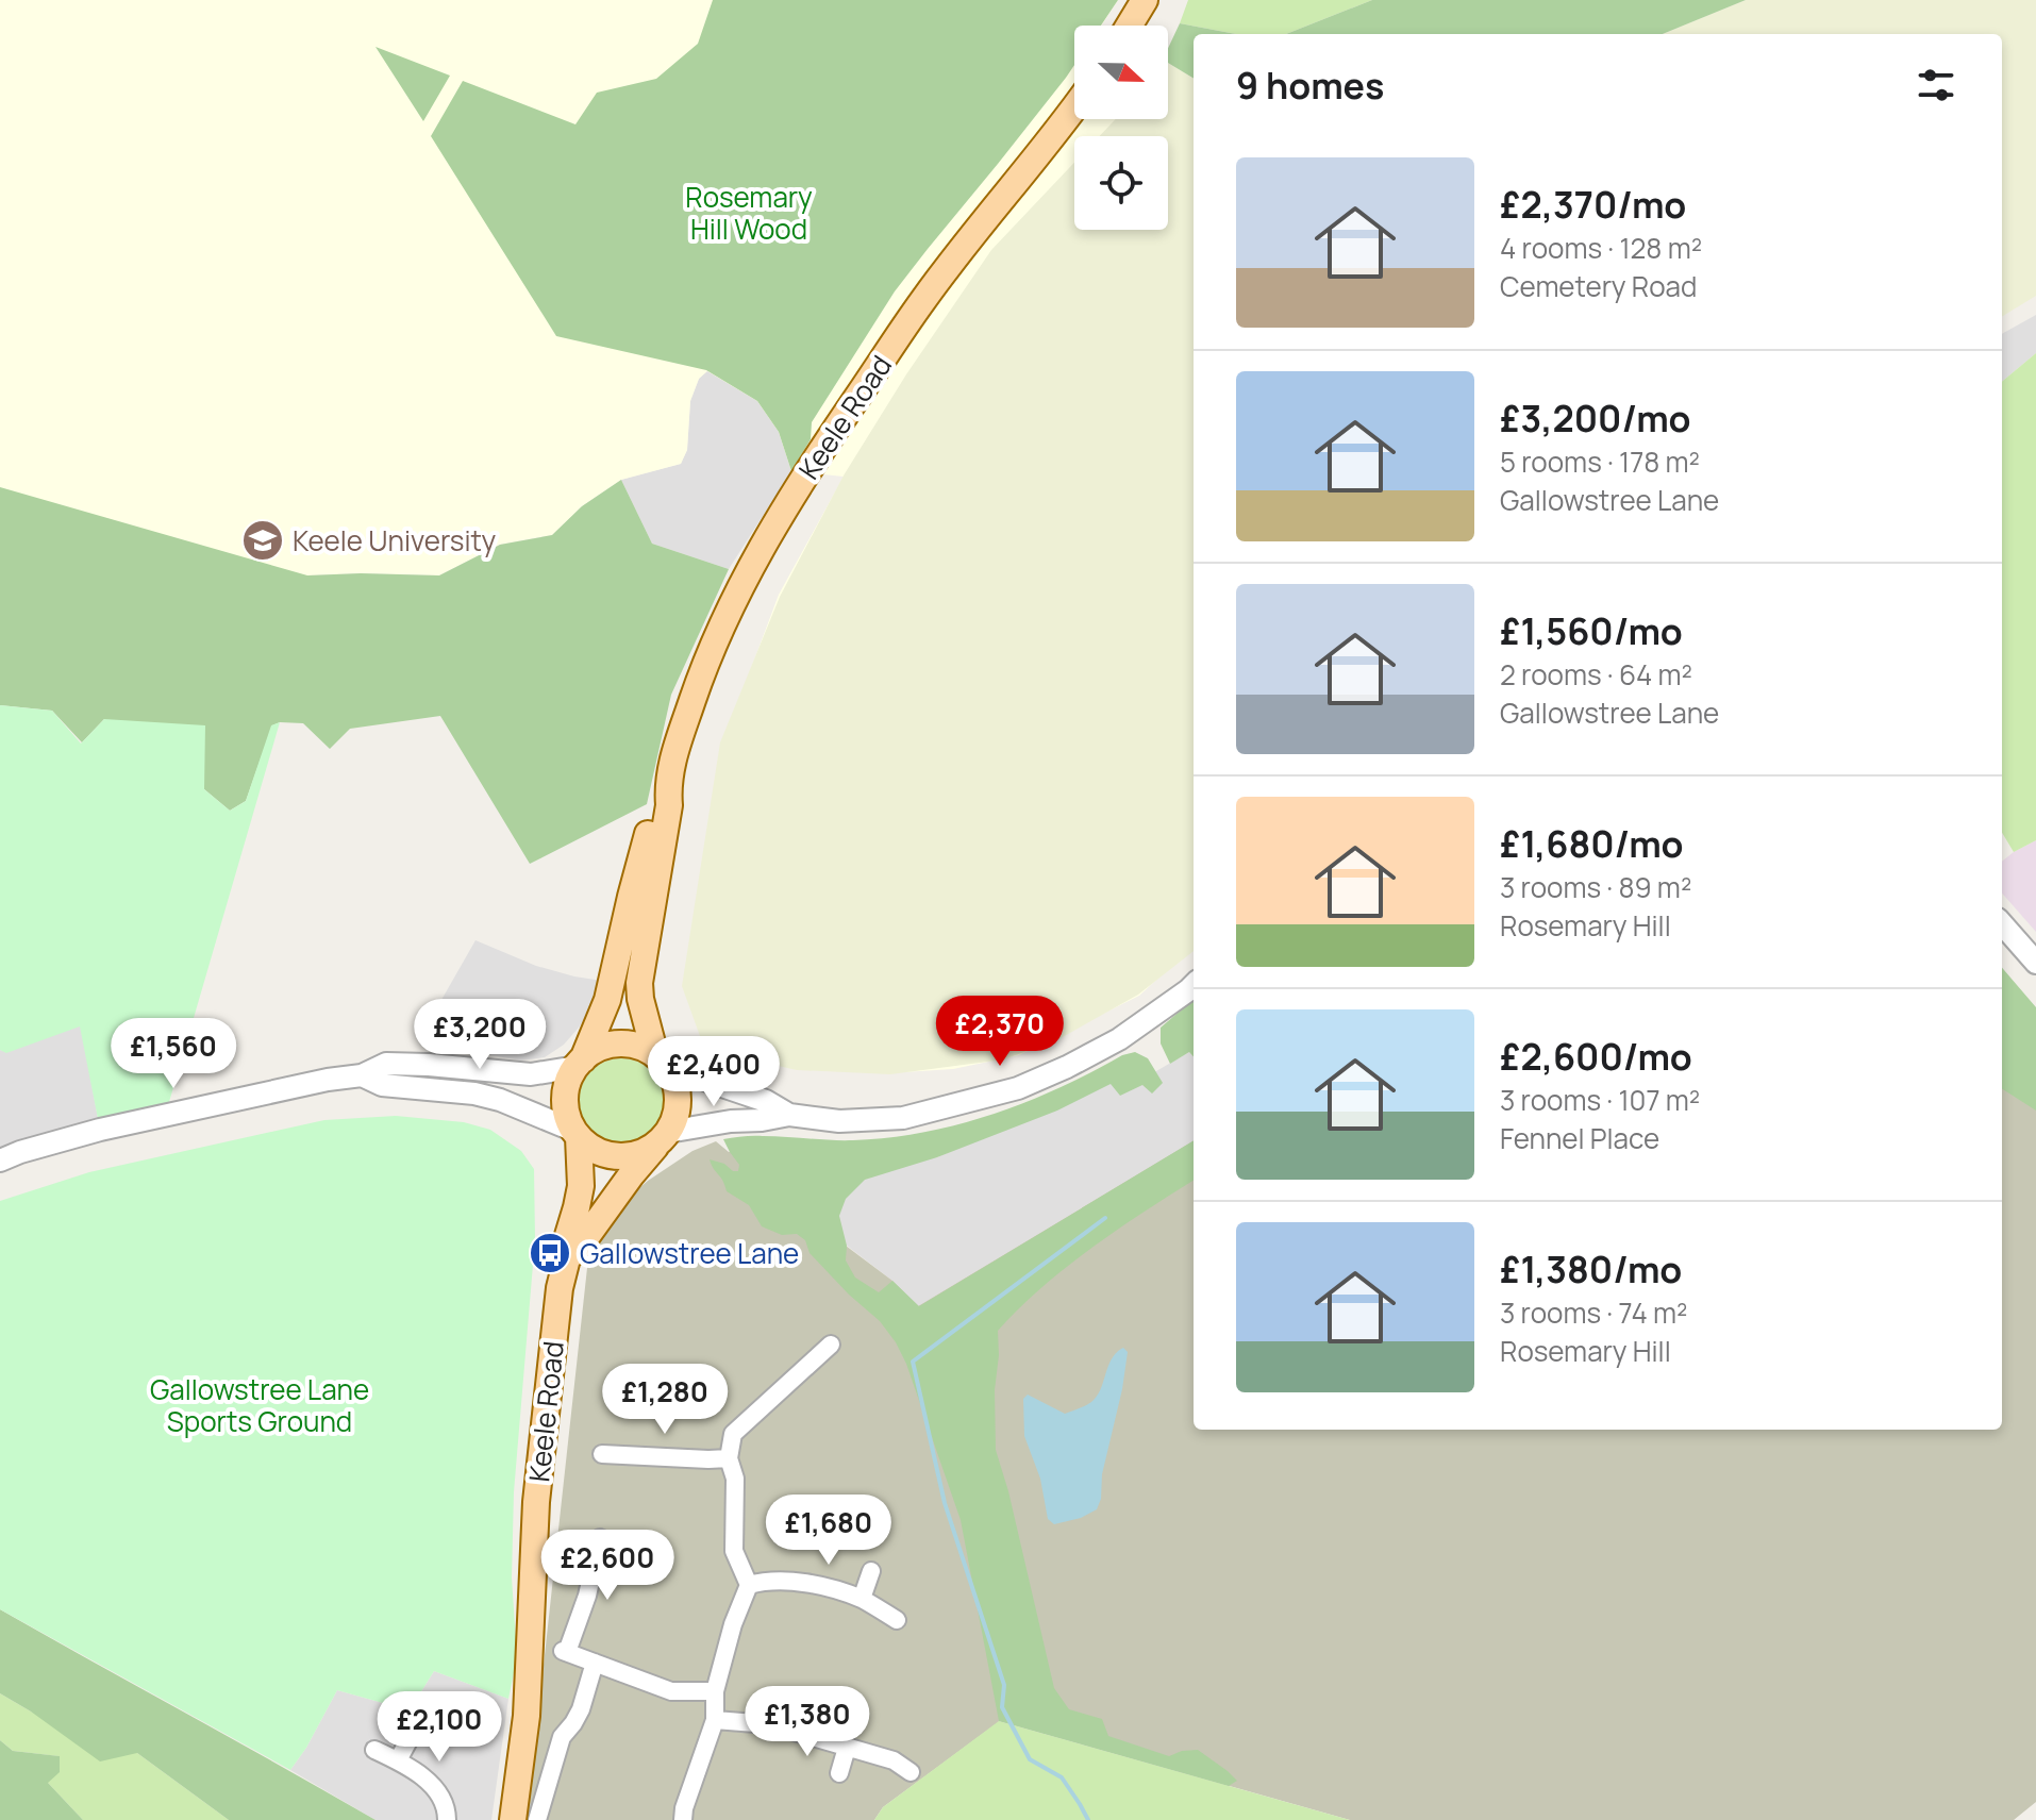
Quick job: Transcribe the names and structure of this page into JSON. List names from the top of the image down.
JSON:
{
  "streets": {
    "main road": ["Keele Road"]
  },
  "parks": ["Rosemary Hill Wood", "Gallowstree Lane Sports Ground"],
  "places": {
    "school or university": ["Keele University"],
    "bus stop": ["Gallowstree Lane"]
  },
  "north": "right",
  "page": {
    "heading": "9 homes",
    "list": [
      {
        "name": "£2,370/mo",
        "note": "4 rooms · 128 m² · Cemetery Road"
      },
      {
        "name": "£3,200/mo",
        "note": "5 rooms · 178 m² · Gallowstree Lane"
      },
      {
        "name": "£1,560/mo",
        "note": "2 rooms · 64 m² · Gallowstree Lane"
      },
      {
        "name": "£1,680/mo",
        "note": "3 rooms · 89 m² · Rosemary Hill"
      },
      {
        "name": "£2,600/mo",
        "note": "3 rooms · 107 m² · Fennel Place"
      },
      {
        "name": "£1,380/mo",
        "note": "3 rooms · 74 m² · Rosemary Hill"
      }
    ],
    "price": [
      "£2,370",
      "£3,200",
      "£1,560",
      "£2,400",
      "£1,280",
      "£1,680",
      "£2,600",
      "£1,380",
      "£2,100"
    ]
  }
}
